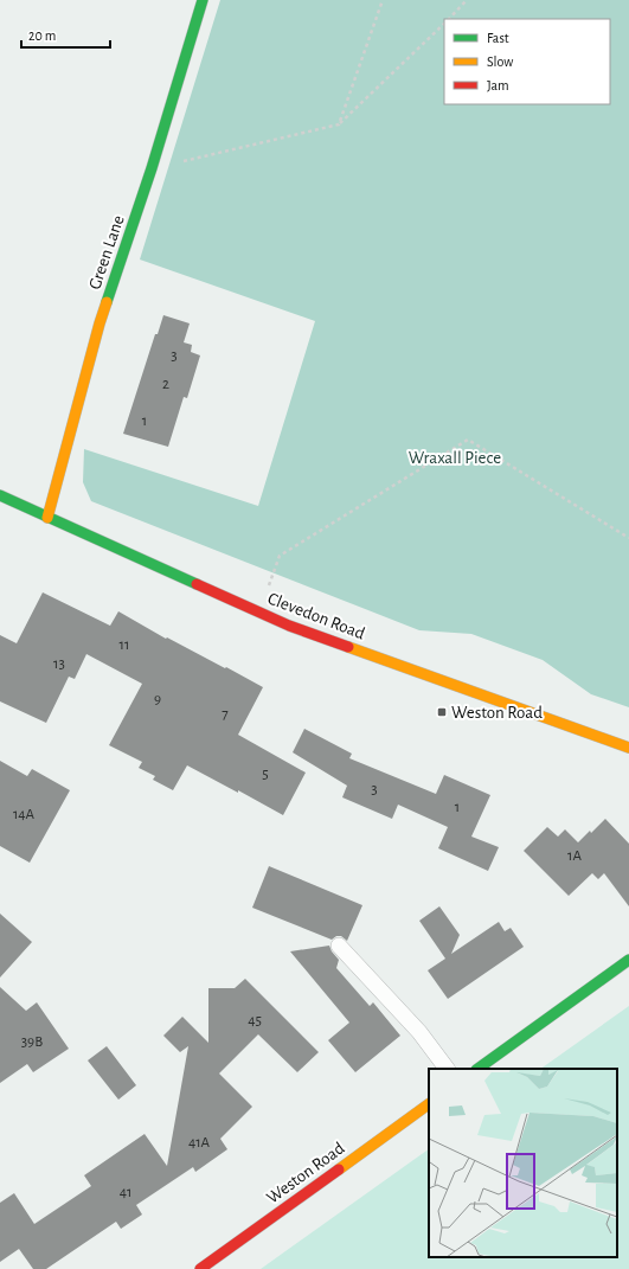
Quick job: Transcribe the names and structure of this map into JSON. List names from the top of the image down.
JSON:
{
  "streets": {
    "main road": ["Green Lane", "Clevedon Road", "Weston Road"]
  },
  "crossings": [
    ["Green Lane", "Clevedon Road"]
  ],
  "parks": ["Wraxall Piece"],
  "places": {
    "transit": ["Weston Road"]
  },
  "house_numbers": [
    "3",
    "2",
    "1",
    "11",
    "13",
    "9",
    "7",
    "5",
    "3",
    "1",
    "14A",
    "1A",
    "45",
    "39B",
    "41A",
    "41"
  ],
  "legend": ["Fast", "Slow", "Jam"],
  "scale_bar": "20 m"
}
